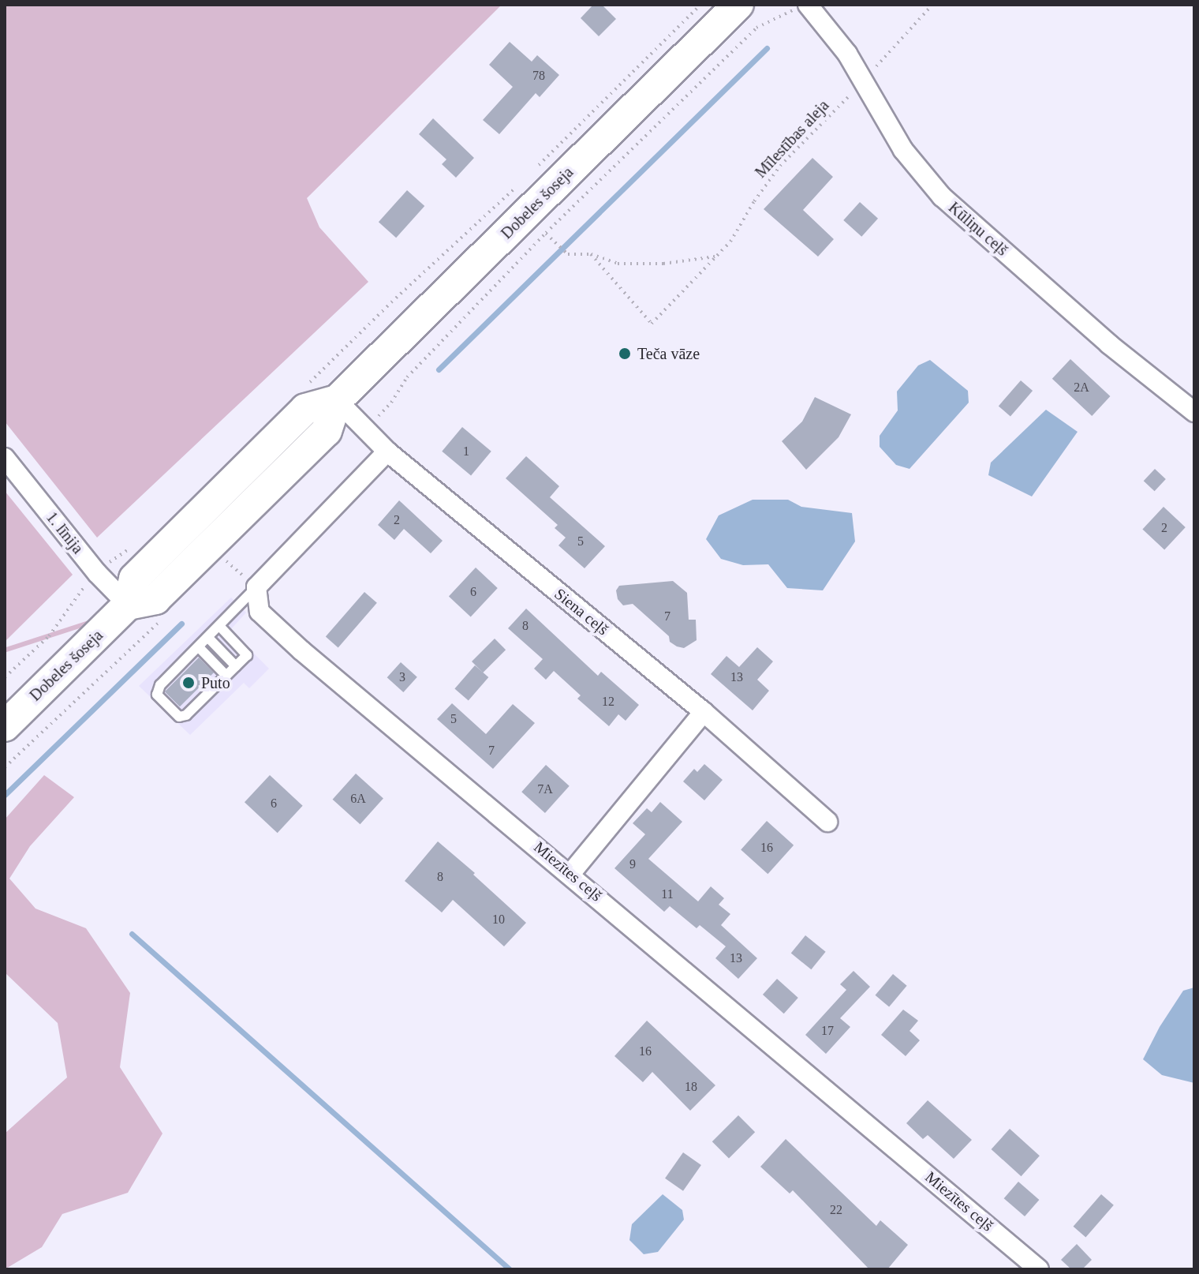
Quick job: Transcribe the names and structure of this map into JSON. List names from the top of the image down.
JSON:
{
  "streets": {
    "main road": ["Dobeles šoseja"],
    "street": [
      "Kūliņu ceļš",
      "1. līnija",
      "Siena ceļš",
      "Miezītes ceļš"
    ],
    "path": ["Mīlestības aleja"]
  },
  "crossings": [
    ["Mīlestības aleja", "Kūliņu ceļš"],
    ["Dobeles šoseja", "1. līnija"],
    ["Dobeles šoseja", "Siena ceļš"]
  ],
  "places": ["Teča vāze", "Puto"],
  "house_numbers": [
    "78",
    "2A",
    "1",
    "2",
    "2",
    "5",
    "6",
    "7",
    "8",
    "3",
    "13",
    "12",
    "5",
    "7",
    "7A",
    "6A",
    "6",
    "16",
    "9",
    "8",
    "11",
    "10",
    "13",
    "17",
    "16",
    "18",
    "22"
  ]
}
